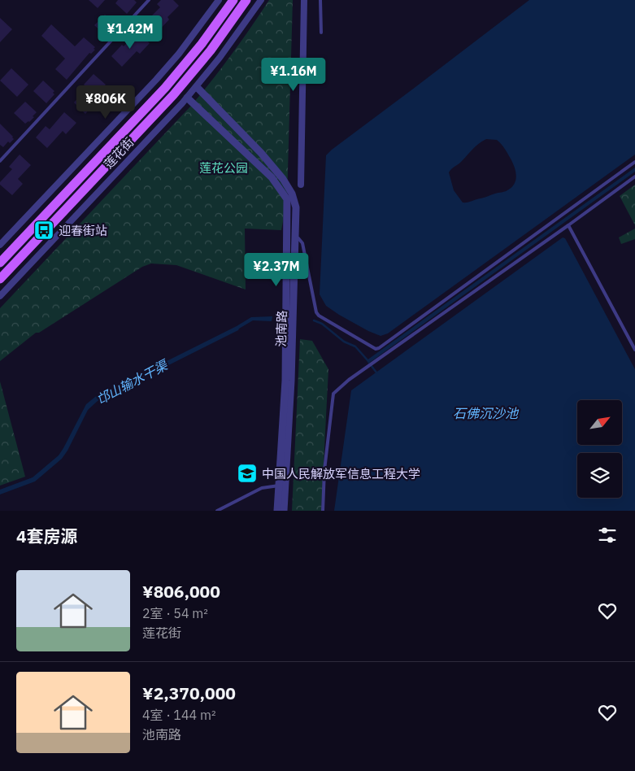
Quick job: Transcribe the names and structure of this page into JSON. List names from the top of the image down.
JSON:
{
  "streets": {
    "main road": ["莲花街"],
    "street": ["池南路"]
  },
  "crossings": [
    ["莲花街", "池南路"]
  ],
  "water": ["邙山输水干渠", "石佛沉沙池"],
  "parks": ["莲花公园"],
  "places": {
    "bus stop": ["迎春街站"],
    "school or university": ["中国人民解放军信息工程大学"]
  },
  "north": "top right",
  "page": {
    "price": [
      "¥1.42M",
      "¥1.16M",
      "¥806K",
      "¥2.37M"
    ],
    "heading": "4套房源",
    "list": [
      {
        "name": "¥806,000",
        "note": "2室 · 54 m² · 莲花街"
      },
      {
        "name": "¥2,370,000",
        "note": "4室 · 144 m² · 池南路"
      }
    ]
  }
}
